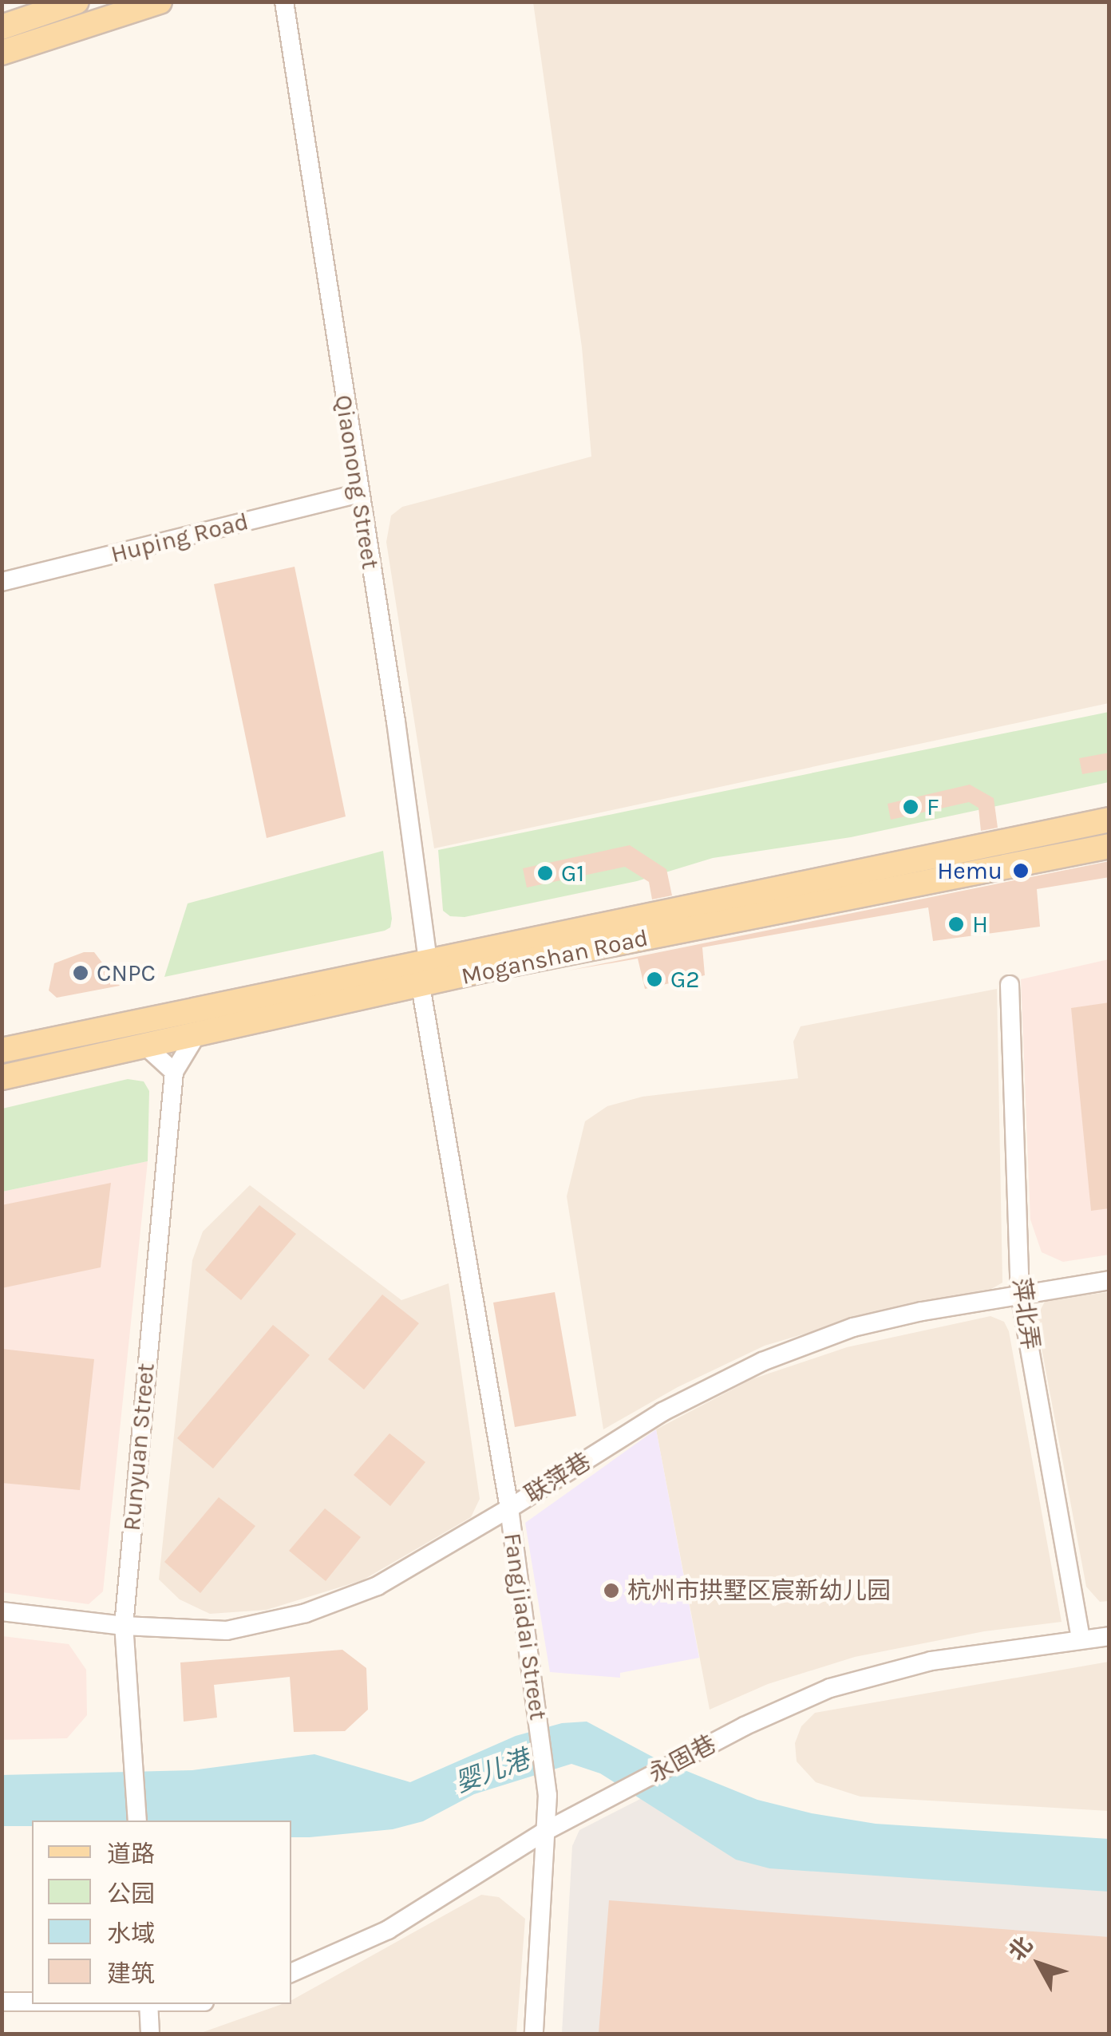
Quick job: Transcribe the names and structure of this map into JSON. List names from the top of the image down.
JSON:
{
  "streets": {
    "main road": ["Moganshan Road"],
    "street": [
      "Qiaonong Street",
      "Huping Road",
      "萍北弄",
      "Runyuan Street",
      "联萍巷",
      "Fangjiadai Street",
      "永固巷"
    ]
  },
  "crossings": [
    ["Qiaonong Street", "Huping Road"],
    ["Qiaonong Street", "Moganshan Road"],
    ["Moganshan Road", "Runyuan Street"],
    ["Moganshan Road", "Fangjiadai Street"],
    ["萍北弄", "联萍巷"],
    ["萍北弄", "永固巷"],
    ["Runyuan Street", "联萍巷"],
    ["联萍巷", "Fangjiadai Street"],
    ["Fangjiadai Street", "永固巷"]
  ],
  "water": ["婴儿港"],
  "places": [
    "F",
    "Hemu",
    "G1",
    "H",
    "CNPC",
    "G2",
    "杭州市拱墅区宸新幼儿园"
  ],
  "legend": [
    "道路",
    "公园",
    "水域",
    "建筑"
  ],
  "north": "top left"
}
